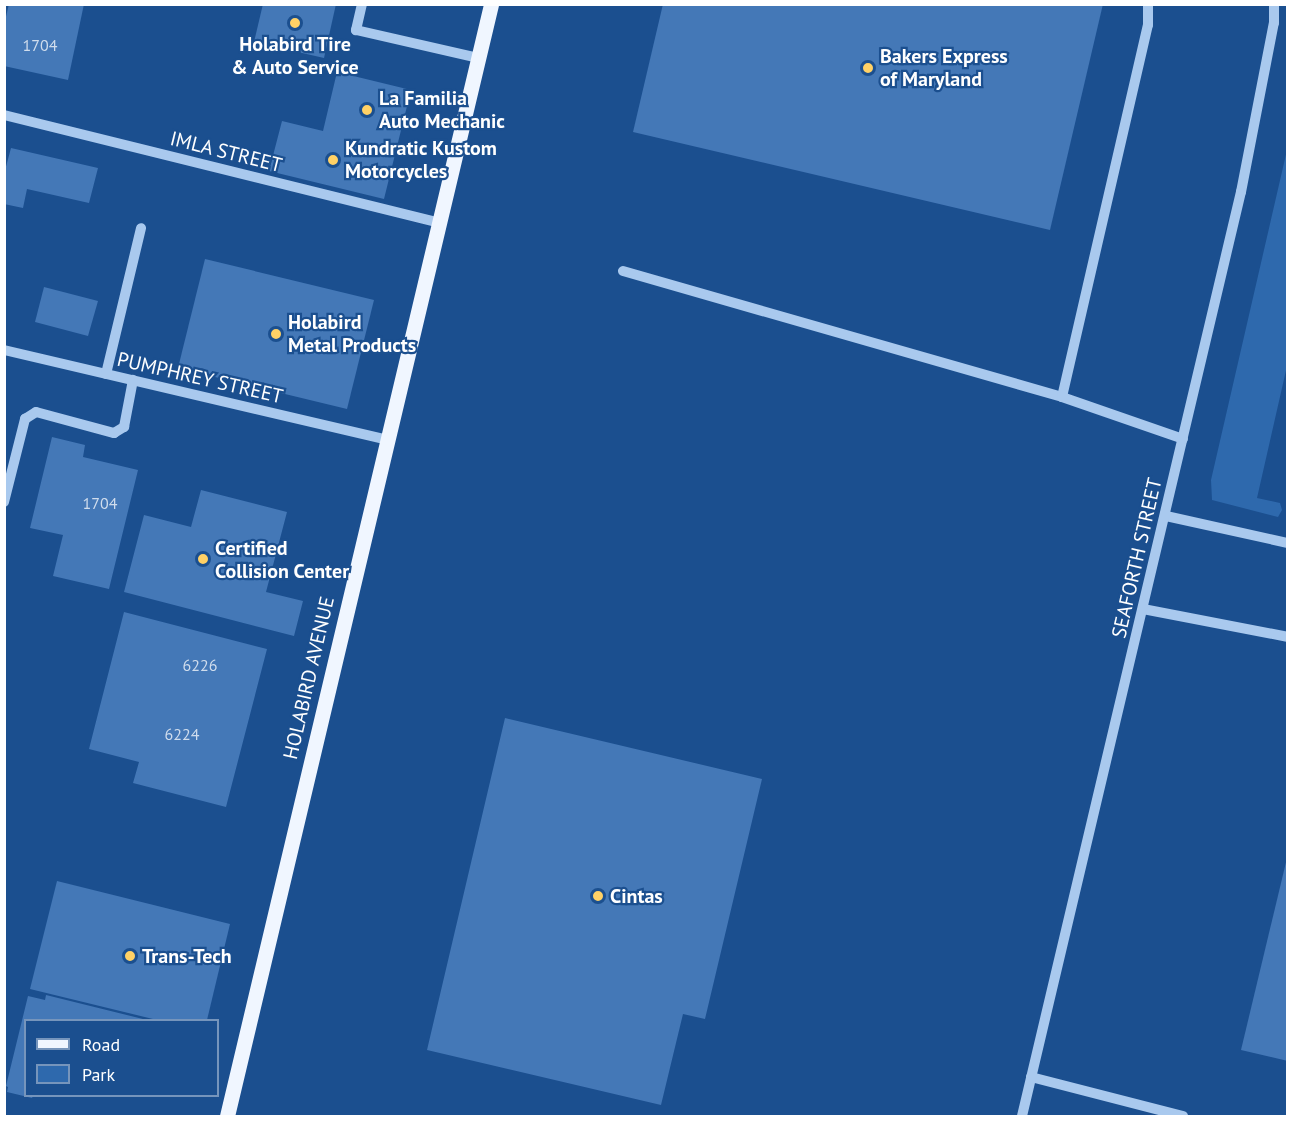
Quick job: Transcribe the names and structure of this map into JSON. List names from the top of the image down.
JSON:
{
  "streets": {
    "main road": ["HOLABIRD AVENUE"],
    "street": ["IMLA STREET", "PUMPHREY STREET", "SEAFORTH STREET"]
  },
  "crossings": [
    ["IMLA STREET", "HOLABIRD AVENUE"],
    ["PUMPHREY STREET", "HOLABIRD AVENUE"]
  ],
  "places": [
    "Holabird Tire & Auto Service",
    "Bakers Express of Maryland",
    "La Familia Auto Mechanic",
    "Kundratic Kustom Motorcycles",
    "Holabird Metal Products",
    "Certified Collision Center",
    "Cintas",
    "Trans-Tech"
  ],
  "house_numbers": [
    "1704",
    "1704",
    "6226",
    "6224"
  ],
  "legend": ["Road", "Park"]
}
